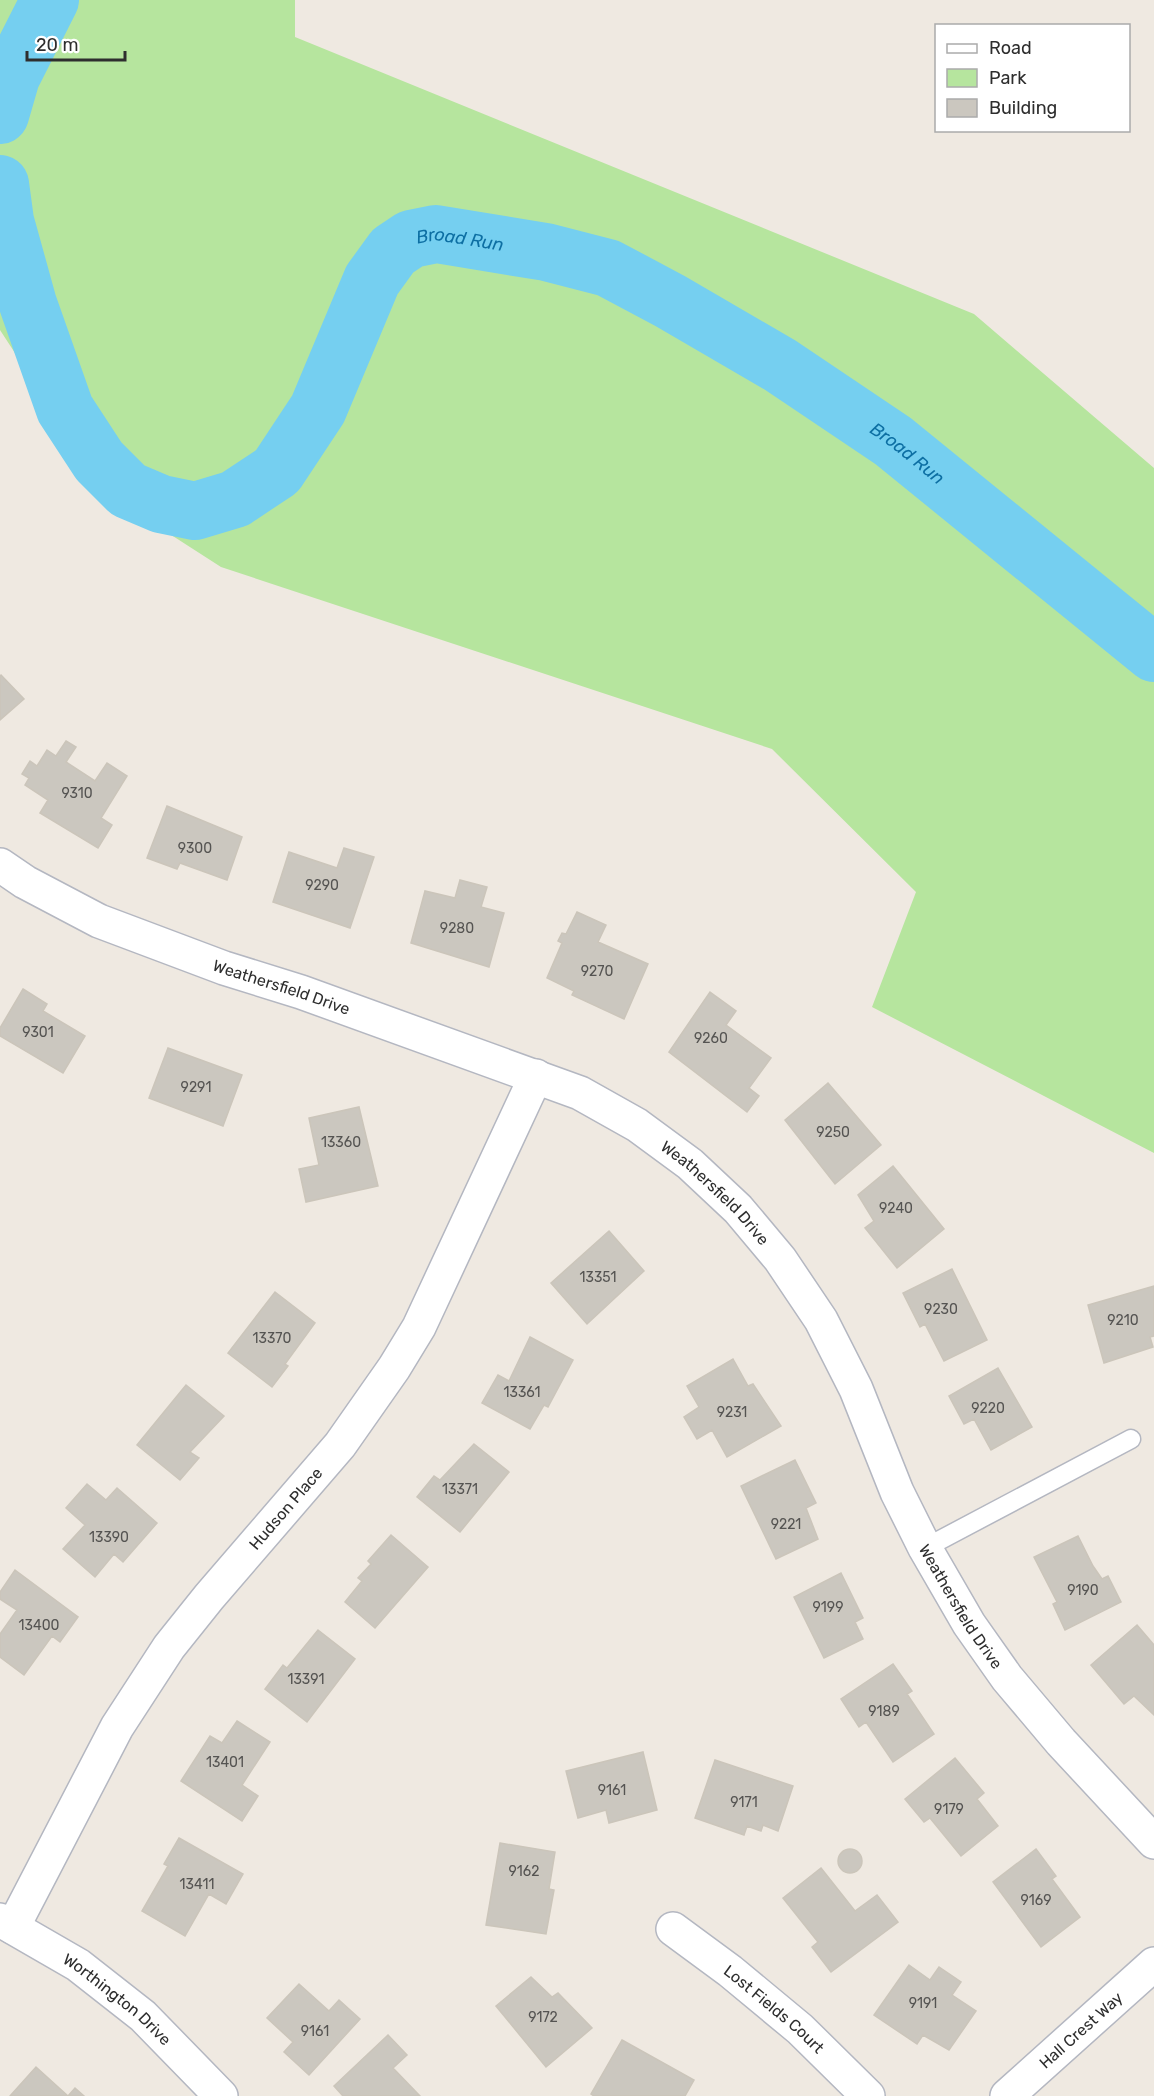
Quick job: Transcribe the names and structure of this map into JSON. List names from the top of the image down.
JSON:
{
  "streets": {
    "street": [
      "Weathersfield Drive",
      "Hudson Place",
      "Worthington Drive",
      "Lost Fields Court",
      "Hall Crest Way"
    ]
  },
  "crossings": [
    ["Weathersfield Drive", "Hudson Place"],
    ["Hudson Place", "Worthington Drive"]
  ],
  "water": ["Broad Run"],
  "house_numbers": [
    "9310",
    "9300",
    "9290",
    "9280",
    "9270",
    "9301",
    "9260",
    "9291",
    "9250",
    "13360",
    "9240",
    "13351",
    "9230",
    "9210",
    "13370",
    "13361",
    "9220",
    "9231",
    "13371",
    "9221",
    "13390",
    "9190",
    "9199",
    "13400",
    "13391",
    "9189",
    "13401",
    "9161",
    "9171",
    "9179",
    "9162",
    "13411",
    "9169",
    "9191",
    "9172",
    "9161"
  ],
  "legend": ["Road", "Park", "Building"],
  "scale_bar": "20 m"
}
